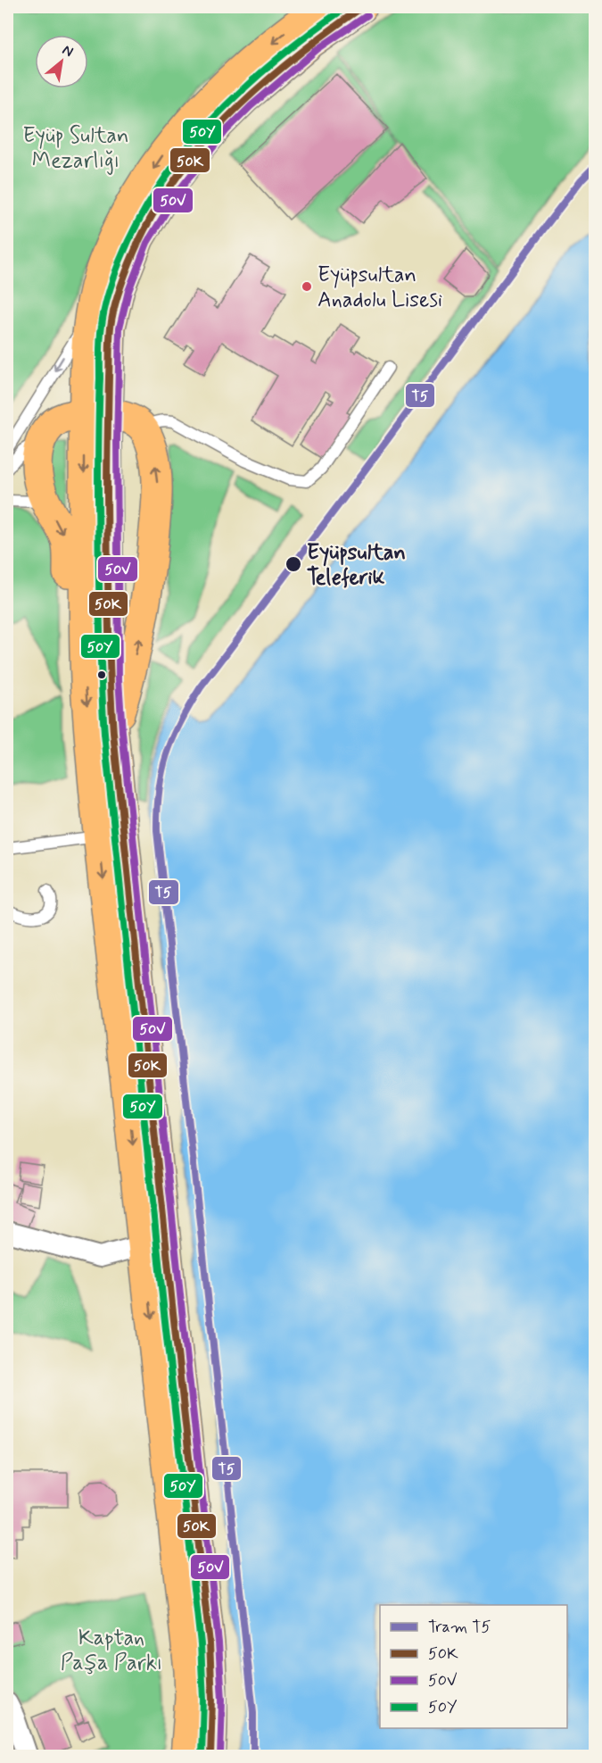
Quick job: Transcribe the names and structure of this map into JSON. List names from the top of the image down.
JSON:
{
  "parks": ["Eyüp Sultan Mezarlığı", "Kaptan Paşa Parkı"],
  "places": ["Eyüpsultan Anadolu Lisesi", "Eyüpsultan Teleferik"],
  "lines": [
    "transit line 50K",
    "transit line 50Y",
    "transit line 50V",
    "tram line T5"
  ],
  "legend": [
    "Tram T5",
    "50K",
    "50V",
    "50Y"
  ],
  "north": "top right"
}
